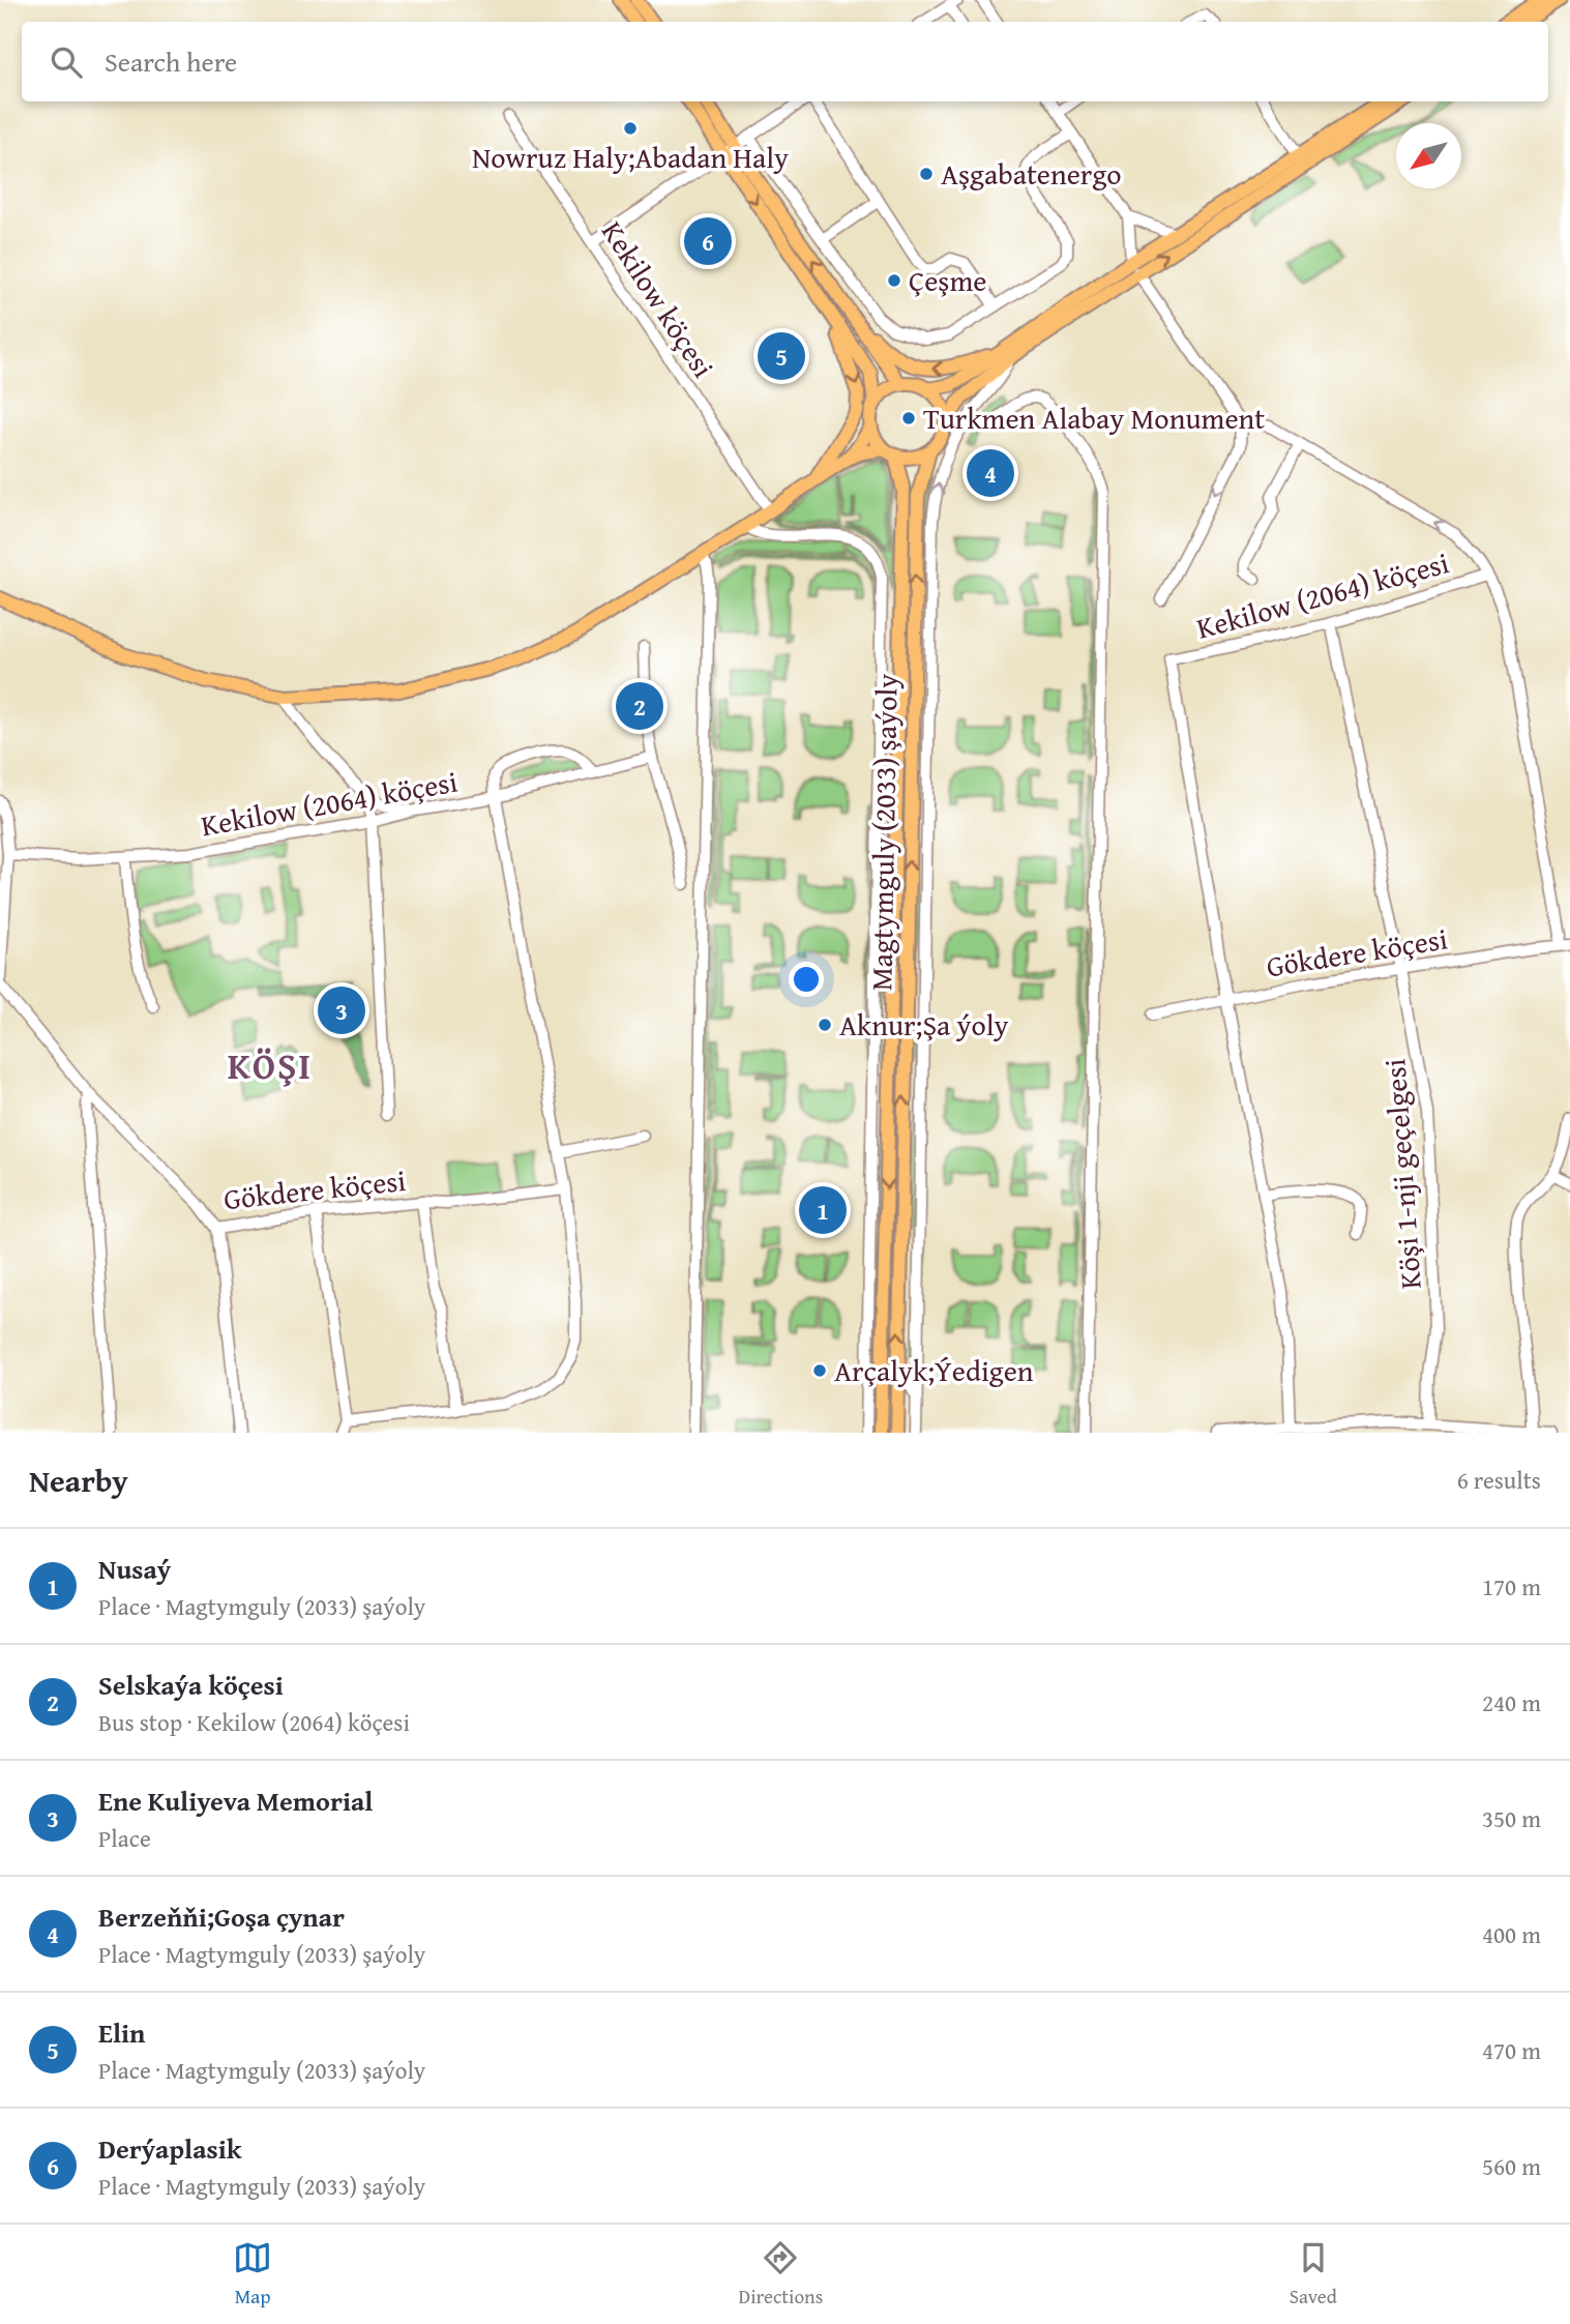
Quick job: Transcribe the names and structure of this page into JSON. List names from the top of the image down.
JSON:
{
  "streets": {
    "main road": ["Magtymguly (2033) şaýoly"],
    "street": [
      "Kekilow köçesi",
      "Kekilow (2064) köçesi",
      "Gökdere köçesi",
      "Köşi 1-nji geçelgesi"
    ]
  },
  "crossings": [
    ["Kekilow (2064) köçesi", "Gökdere köçesi"],
    ["Kekilow (2064) köçesi", "Köşi 1-nji geçelgesi"],
    ["Gökdere köçesi", "Köşi 1-nji geçelgesi"]
  ],
  "districts": ["KÖŞI"],
  "places": [
    "Nowruz Haly;Abadan Haly",
    "Aşgabatenergo",
    "Çeşme",
    "Turkmen Alabay Monument",
    "Aknur;Şa ýoly",
    "Arçalyk;Ýedigen"
  ],
  "north": "bottom left",
  "page": {
    "search": "Search here",
    "pins": [
      "6",
      "5",
      "4",
      "2",
      "3",
      "1"
    ],
    "heading": ["Nearby", "6 results"],
    "list": [
      {
        "mark": "1",
        "name": "Nusaý",
        "note": "Place · Magtymguly (2033) şaýoly",
        "value": "170 m"
      },
      {
        "mark": "2",
        "name": "Selskaýa köçesi",
        "note": "Bus stop · Kekilow (2064) köçesi",
        "value": "240 m"
      },
      {
        "mark": "3",
        "name": "Ene Kuliyeva Memorial",
        "note": "Place",
        "value": "350 m"
      },
      {
        "mark": "4",
        "name": "Berzeňňi;Goşa çynar",
        "note": "Place · Magtymguly (2033) şaýoly",
        "value": "400 m"
      },
      {
        "mark": "5",
        "name": "Elin",
        "note": "Place · Magtymguly (2033) şaýoly",
        "value": "470 m"
      },
      {
        "mark": "6",
        "name": "Derýaplasik",
        "note": "Place · Magtymguly (2033) şaýoly",
        "value": "560 m"
      }
    ],
    "nav": ["Map", "Directions", "Saved"]
  }
}
